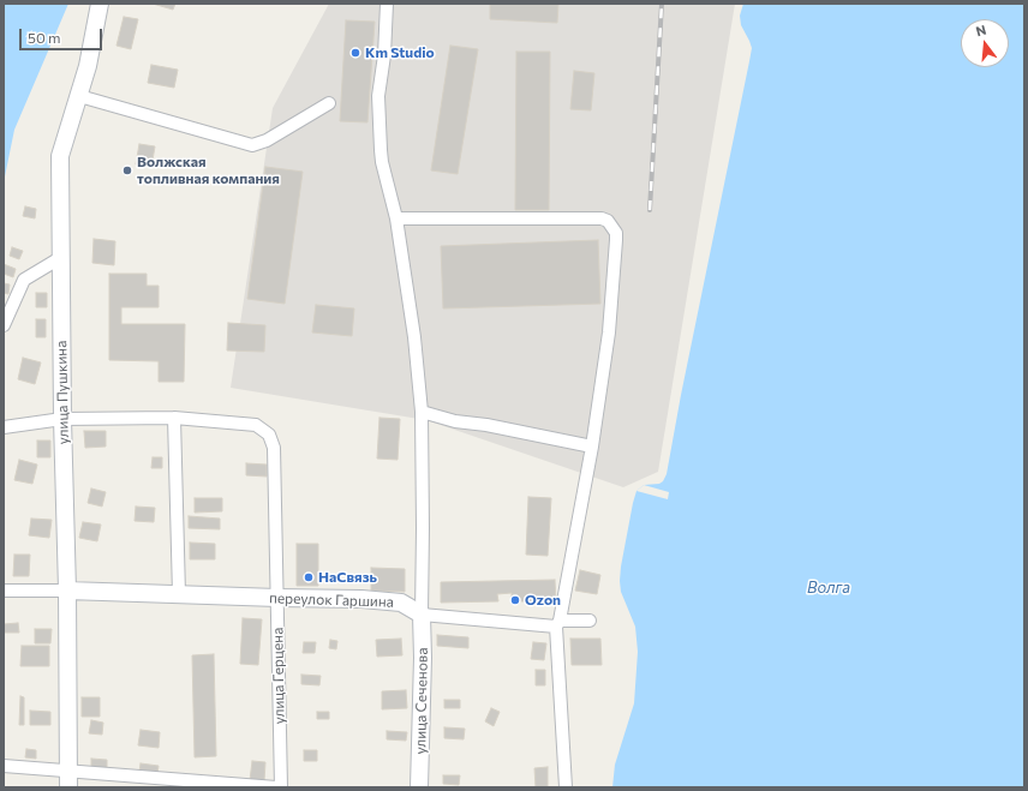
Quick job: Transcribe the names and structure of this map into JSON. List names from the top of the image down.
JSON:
{
  "streets": {
    "main road": ["улица Пушкина", "переулок Гаршина", "улица Сеченова"],
    "street": ["улица Герцена"]
  },
  "crossings": [
    ["улица Пушкина", "переулок Гаршина"],
    ["переулок Гаршина", "улица Герцена"],
    ["переулок Гаршина", "улица Сеченова"]
  ],
  "water": ["Волга"],
  "places": [
    "Кm Studio",
    "Волжская топливная компания",
    "НаСвязь",
    "Ozon"
  ],
  "scale_bar": "50 m",
  "north": "top"
}
